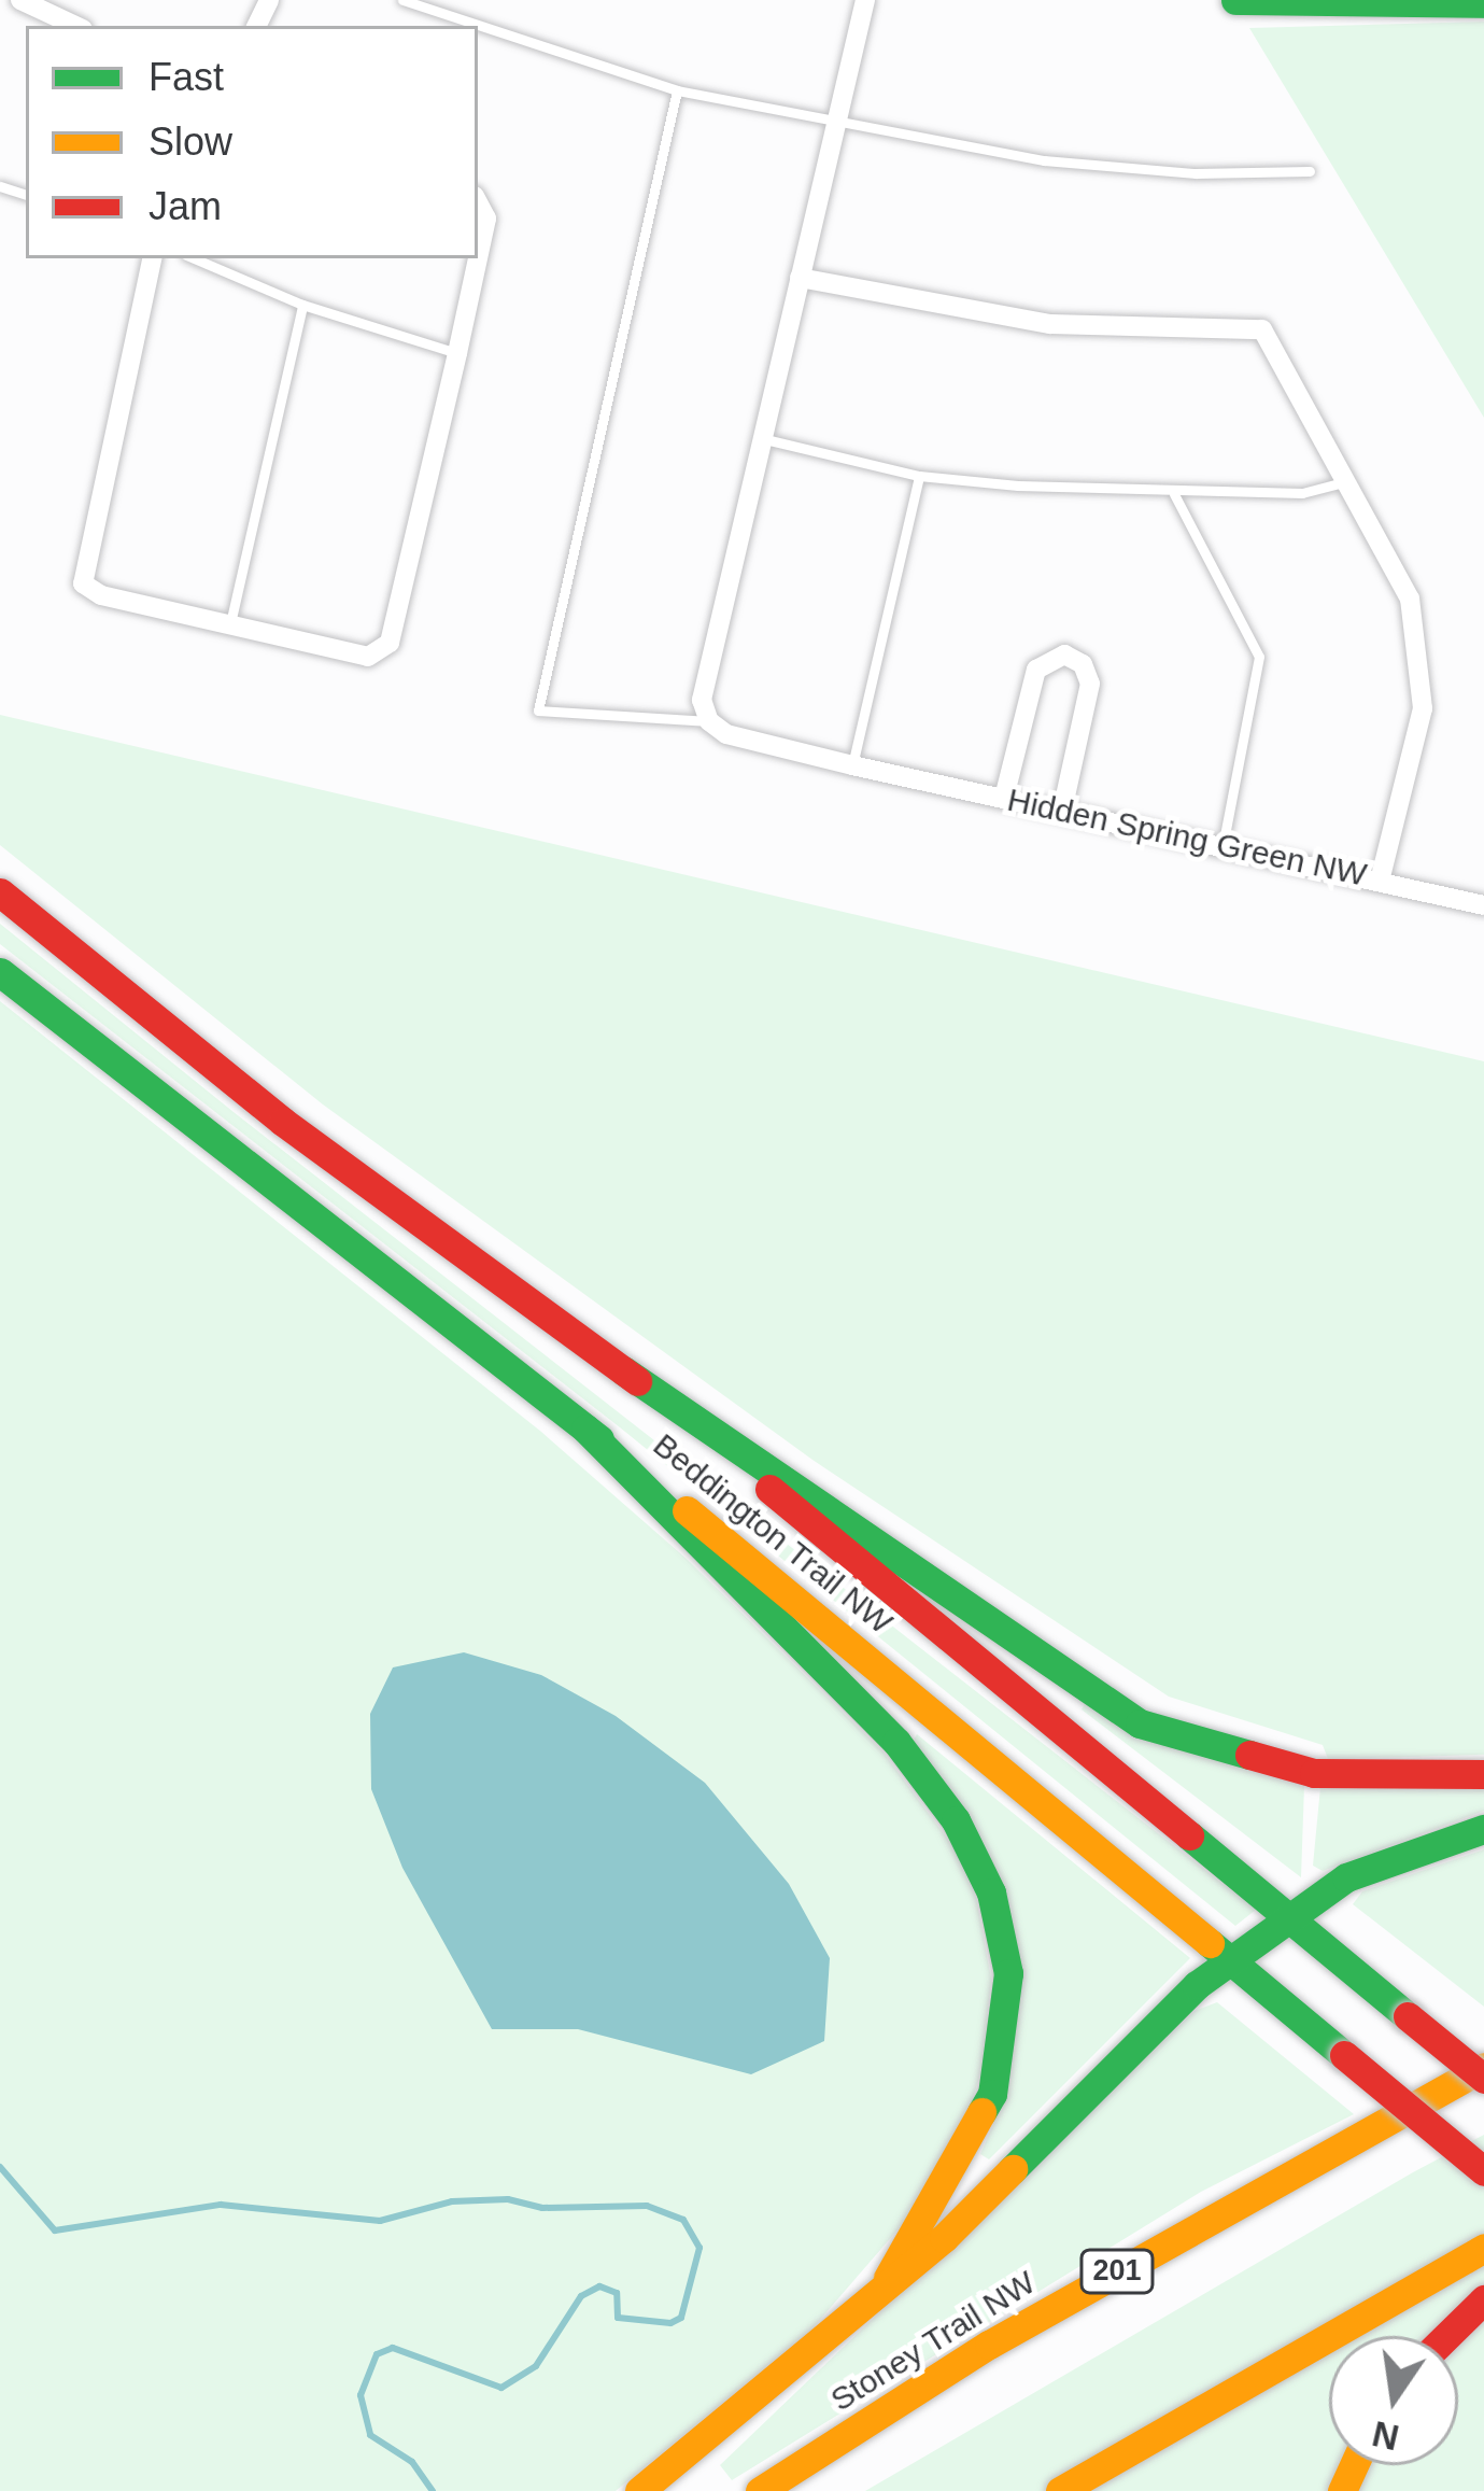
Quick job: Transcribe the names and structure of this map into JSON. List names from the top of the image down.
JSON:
{
  "streets": {
    "main road": ["Beddington Trail NW", "201", "Stoney Trail NW"],
    "street": ["Hidden Spring Green NW"]
  },
  "legend": ["Fast", "Slow", "Jam"],
  "north": "bottom"
}
